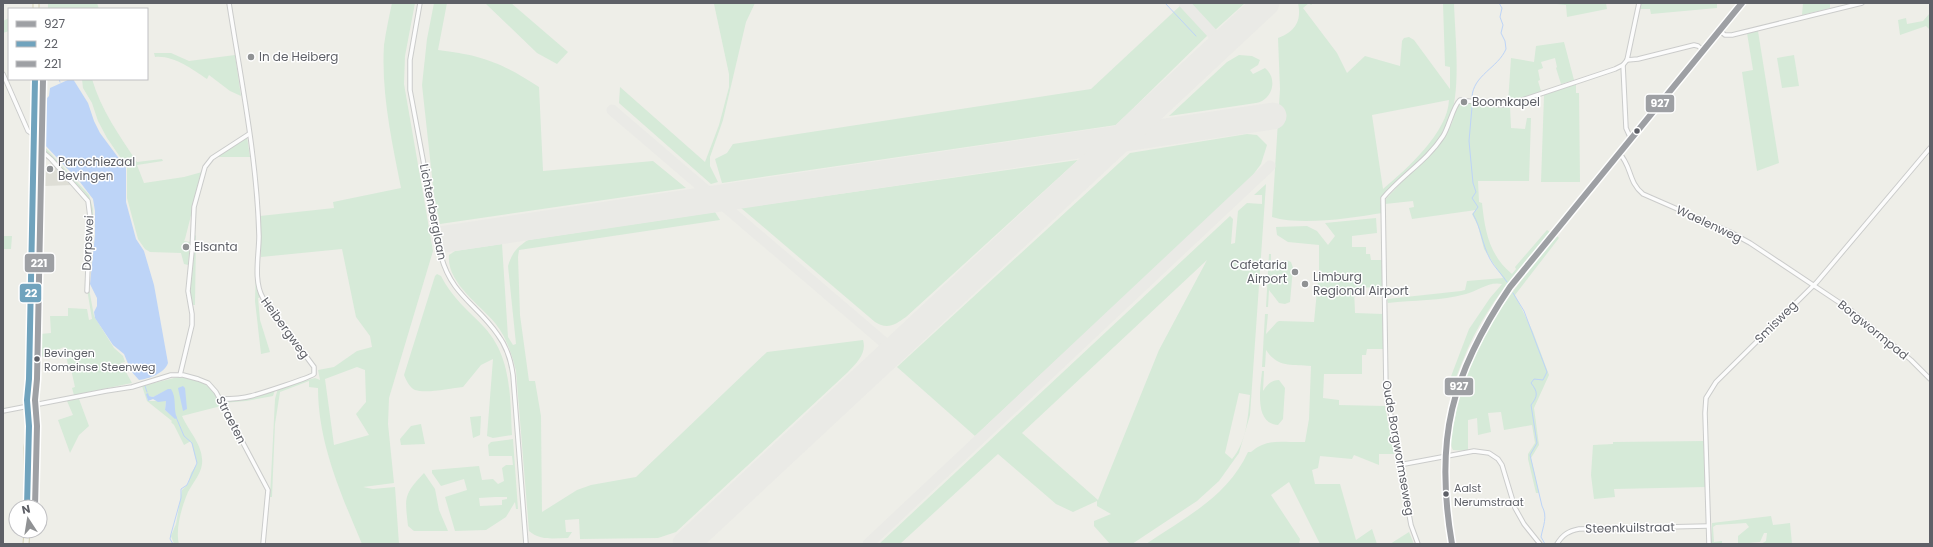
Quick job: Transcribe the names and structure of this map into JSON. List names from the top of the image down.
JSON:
{
  "streets": {
    "street": [
      "Lichtenberglaan",
      "Waelenweg",
      "Dorpswei",
      "Smisweg",
      "Heibergweg",
      "Borgwormpad",
      "Straeten",
      "Oude Borgwormseweg",
      "Steenkuilstraat"
    ]
  },
  "crossings": [
    ["Waelenweg", "Smisweg"],
    ["Waelenweg", "Borgwormpad"],
    ["Smisweg", "Borgwormpad"],
    ["Smisweg", "Steenkuilstraat"],
    ["Heibergweg", "Straeten"]
  ],
  "places": [
    "In de Heiberg",
    "Boomkapel",
    "Parochiezaal Bevingen",
    "Elsanta",
    "Cafetaria Airport",
    "Limburg Regional Airport",
    "Bevingen Romeinse Steenweg",
    "Aalst Nerumstraat"
  ],
  "lines": ["transit line 927", "transit line 22", "transit line 221"],
  "legend": ["927", "22", "221"],
  "north": "top"
}
